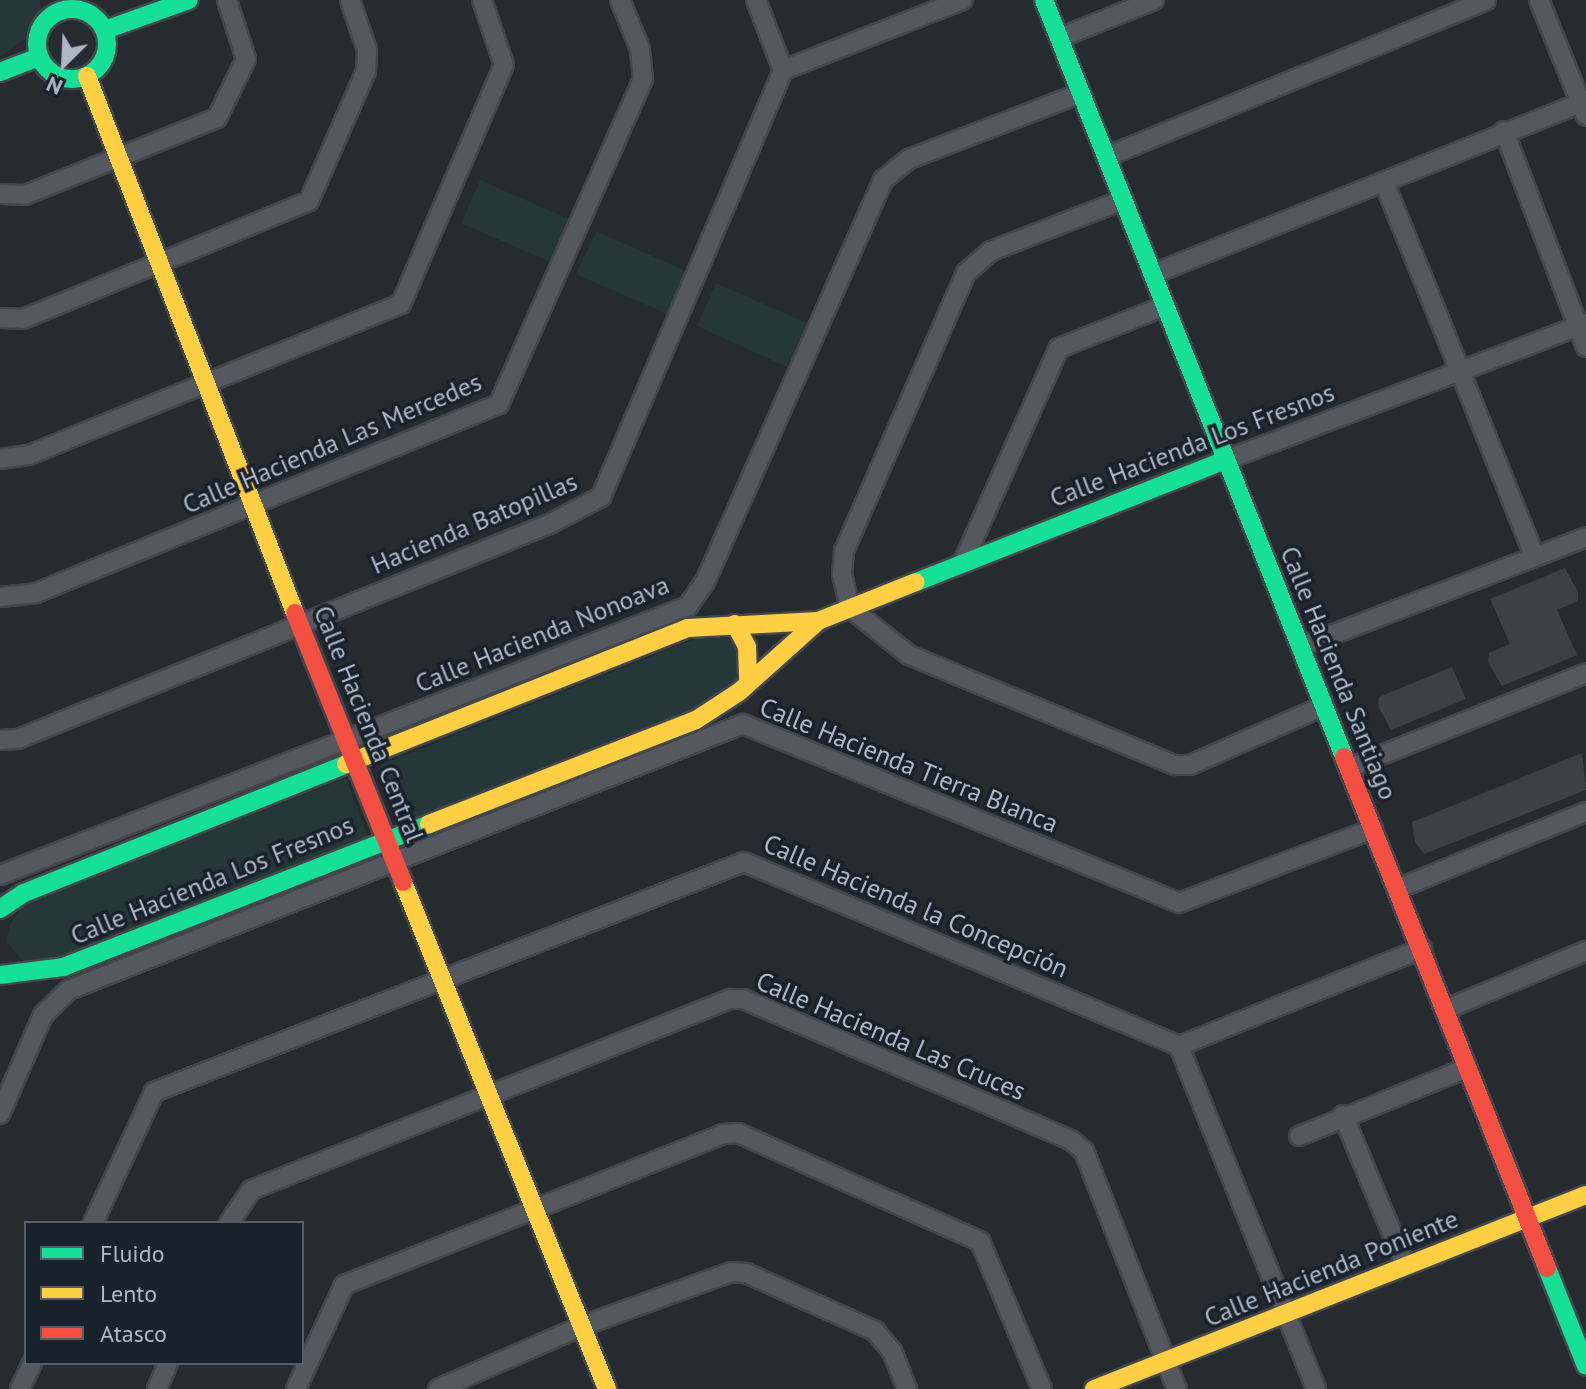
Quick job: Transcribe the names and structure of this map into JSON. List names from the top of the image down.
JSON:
{
  "streets": {
    "street": [
      "Calle Hacienda Las Mercedes",
      "Calle Hacienda Los Fresnos",
      "Hacienda Batopillas",
      "Calle Hacienda Nonoava",
      "Calle Hacienda Santiago",
      "Calle Hacienda Central",
      "Calle Hacienda Tierra Blanca",
      "Calle Hacienda la Concepción",
      "Calle Hacienda Las Cruces",
      "Calle Hacienda Poniente"
    ]
  },
  "crossings": [
    ["Calle Hacienda Las Mercedes", "Calle Hacienda Central"],
    ["Calle Hacienda Los Fresnos", "Calle Hacienda Santiago"],
    ["Calle Hacienda Los Fresnos", "Calle Hacienda Central"],
    ["Hacienda Batopillas", "Calle Hacienda Central"],
    ["Calle Hacienda Nonoava", "Calle Hacienda Santiago"],
    ["Calle Hacienda Nonoava", "Calle Hacienda Central"],
    ["Calle Hacienda Santiago", "Calle Hacienda Tierra Blanca"],
    ["Calle Hacienda Santiago", "Calle Hacienda Poniente"],
    ["Calle Hacienda Central", "Calle Hacienda Tierra Blanca"],
    ["Calle Hacienda Central", "Calle Hacienda la Concepción"],
    ["Calle Hacienda Central", "Calle Hacienda Las Cruces"],
    ["Calle Hacienda Las Cruces", "Calle Hacienda Poniente"]
  ],
  "legend": ["Fluido", "Lento", "Atasco"],
  "north": "bottom left"
}
